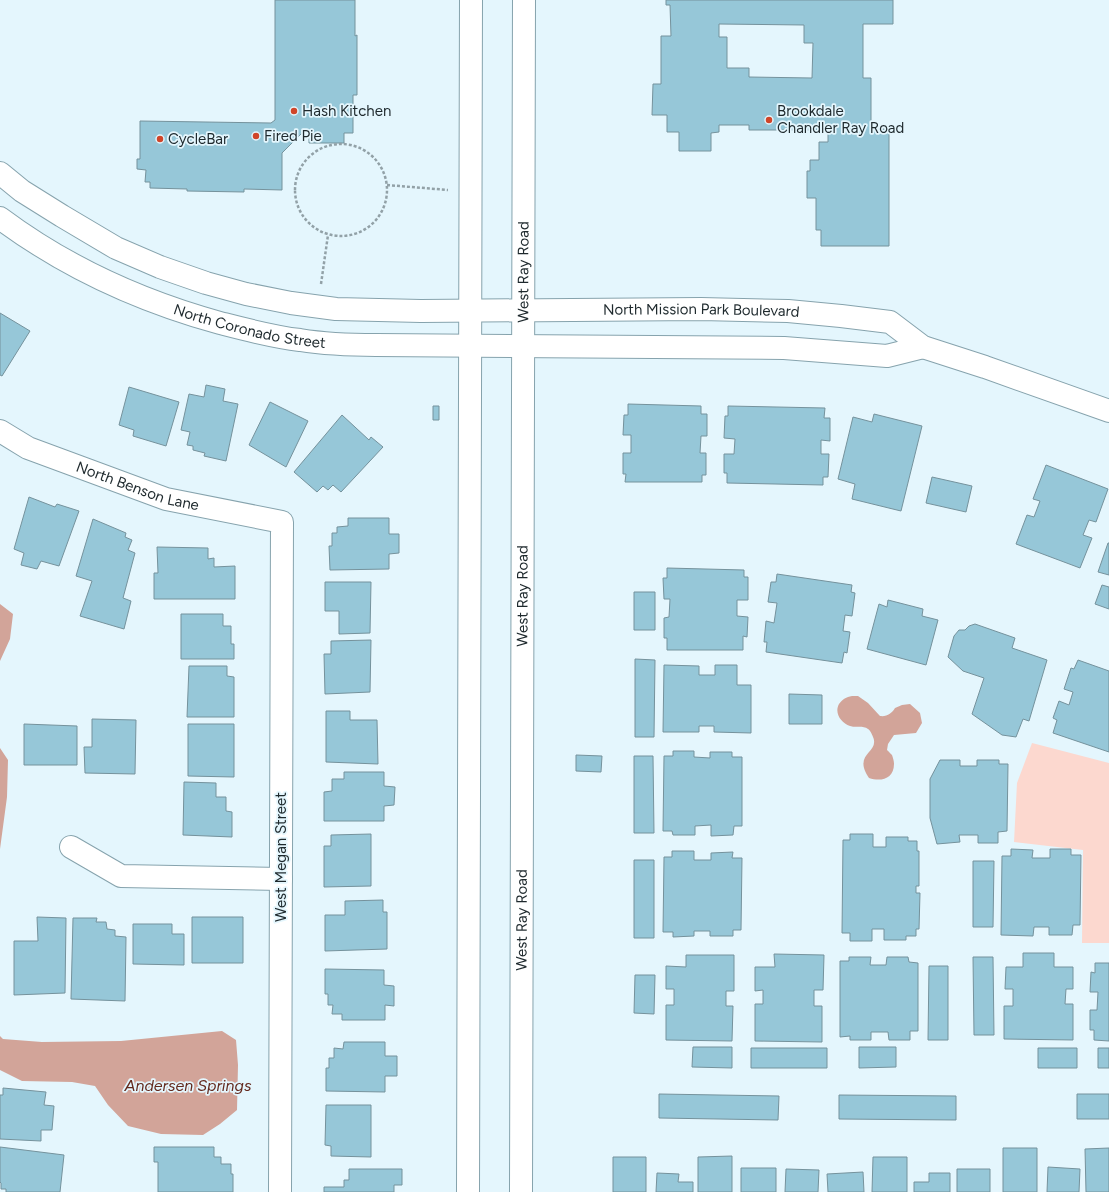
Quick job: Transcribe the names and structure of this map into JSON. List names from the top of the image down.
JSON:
{
  "streets": {
    "street": [
      "West Ray Road",
      "North Mission Park Boulevard",
      "North Coronado Street",
      "North Benson Lane",
      "West Megan Street"
    ]
  },
  "crossings": [
    ["West Ray Road", "North Mission Park Boulevard"],
    ["West Ray Road", "North Coronado Street"],
    ["North Mission Park Boulevard", "North Coronado Street"],
    ["North Benson Lane", "West Megan Street"]
  ],
  "water": ["Andersen Springs"],
  "places": [
    "Hash Kitchen",
    "Brookdale Chandler Ray Road",
    "Fired Pie",
    "CycleBar"
  ]
}
